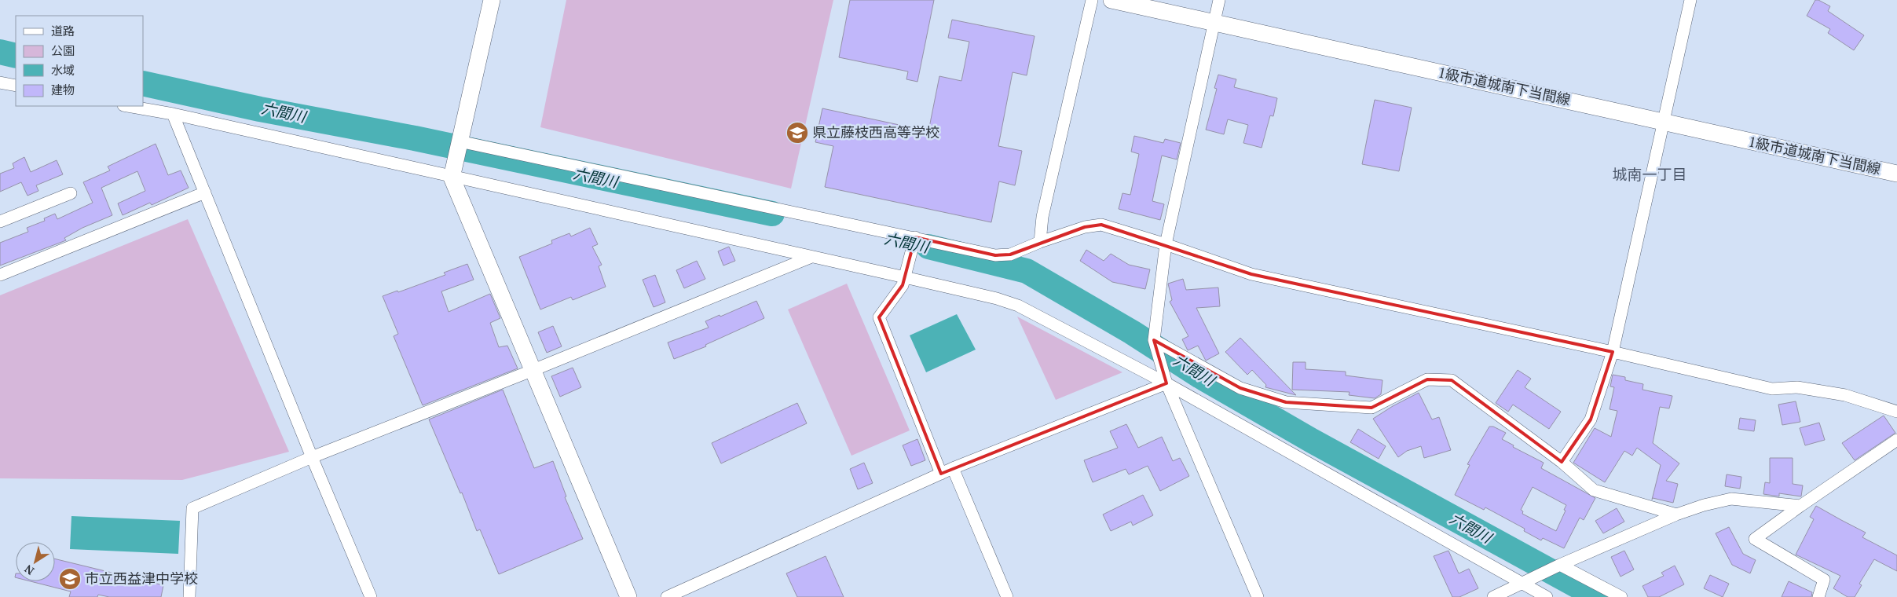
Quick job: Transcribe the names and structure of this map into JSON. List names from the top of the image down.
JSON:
{
  "streets": {
    "street": ["1級市道城南下当間線"]
  },
  "districts": ["城南一丁目"],
  "water": ["六間川"],
  "places": {
    "school or university": ["県立藤枝西高等学校", "市立西益津中学校"]
  },
  "legend": [
    "道路",
    "公園",
    "水域",
    "建物"
  ],
  "north": "bottom left"
}
